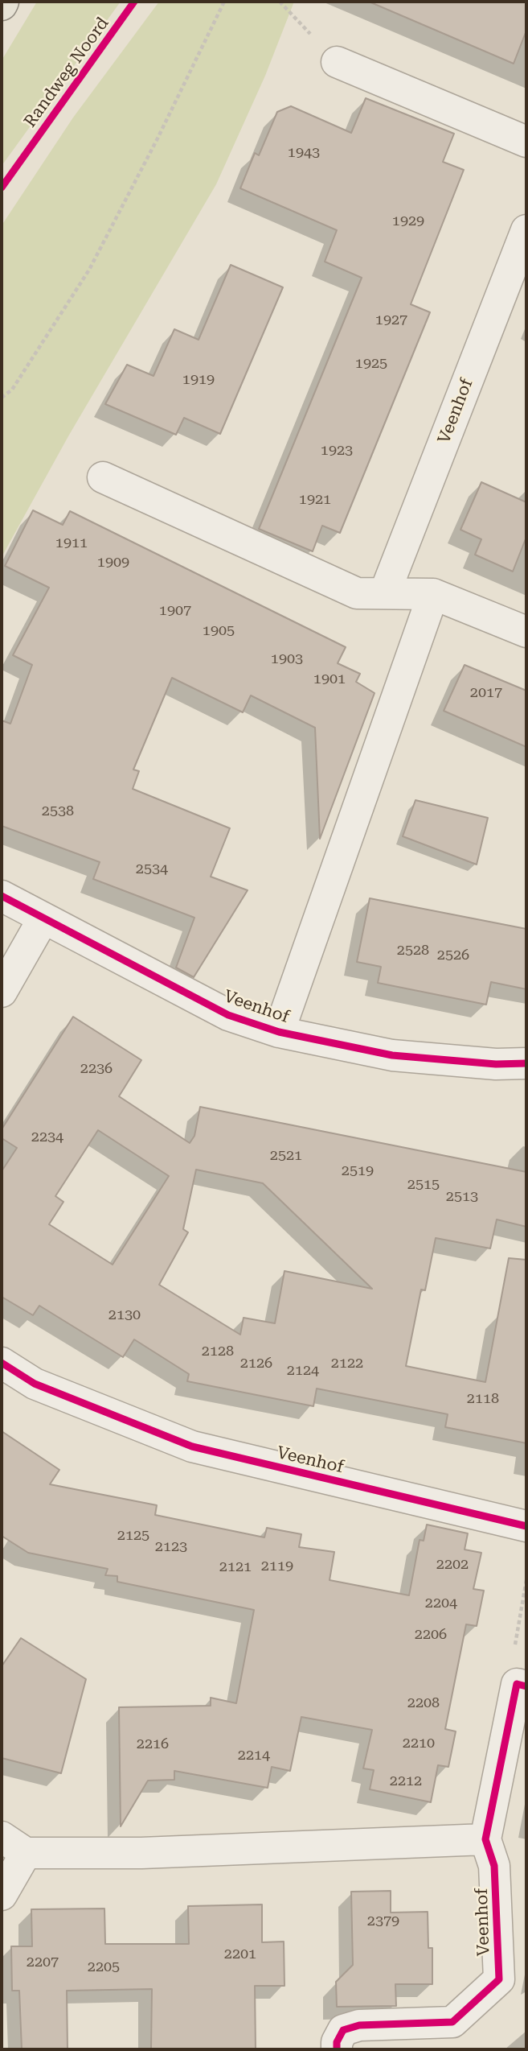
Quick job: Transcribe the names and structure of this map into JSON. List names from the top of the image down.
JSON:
{
  "streets": {
    "street": ["Veenhof"],
    "cycle path": ["Randweg Noord"]
  },
  "house_numbers": [
    "1943",
    "1929",
    "1927",
    "1925",
    "1919",
    "1923",
    "1921",
    "1911",
    "1909",
    "1907",
    "1905",
    "1903",
    "1901",
    "2017",
    "2538",
    "2534",
    "2528",
    "2526",
    "2236",
    "2234",
    "2521",
    "2519",
    "2515",
    "2513",
    "2130",
    "2128",
    "2126",
    "2122",
    "2124",
    "2118",
    "2125",
    "2123",
    "2202",
    "2119",
    "2121",
    "2204",
    "2206",
    "2208",
    "2210",
    "2216",
    "2214",
    "2212",
    "2379",
    "2201",
    "2207",
    "2205"
  ]
}
